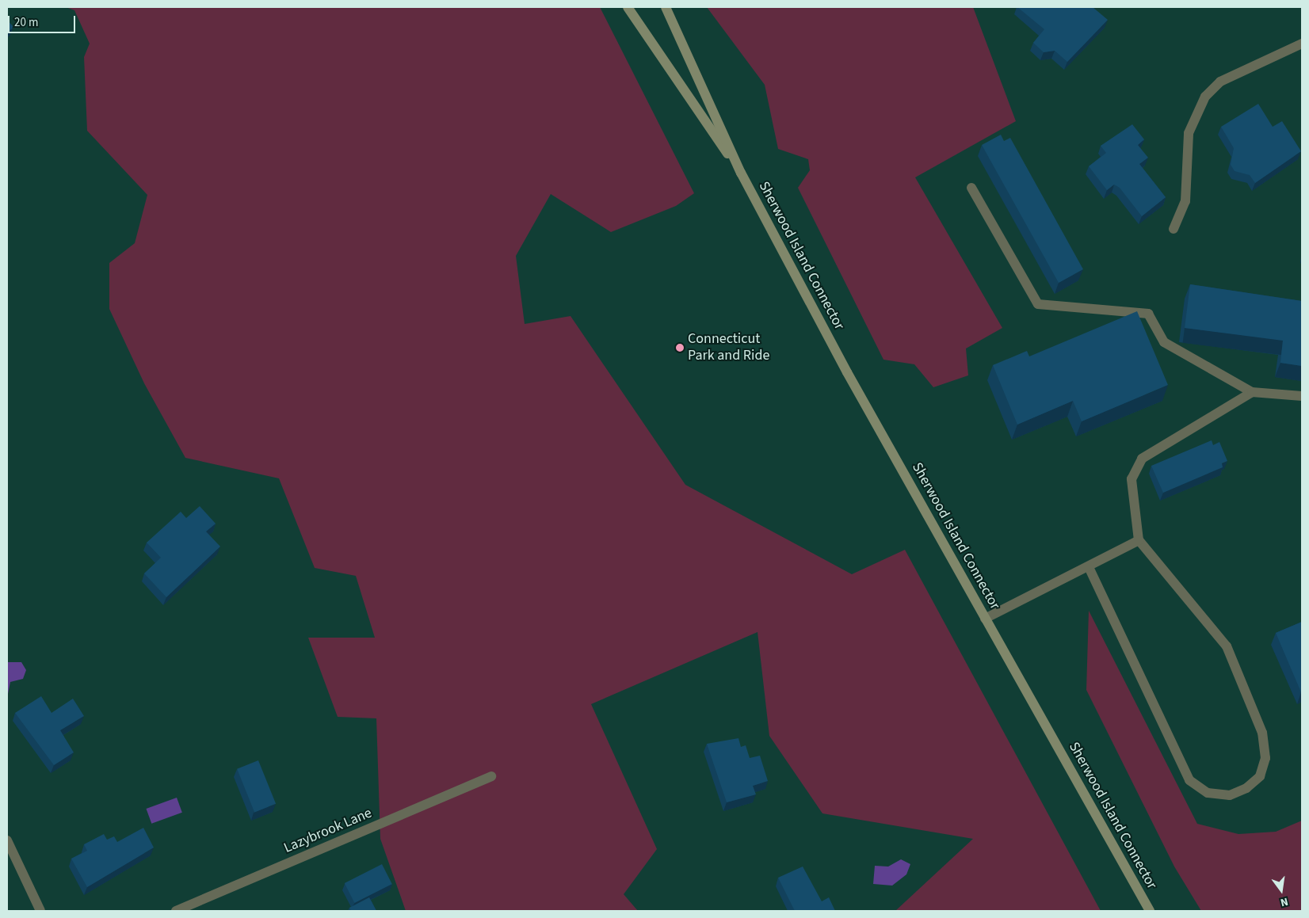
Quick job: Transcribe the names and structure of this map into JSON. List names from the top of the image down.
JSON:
{
  "streets": {
    "main road": ["Sherwood Island Connector"],
    "street": ["Lazybrook Lane"]
  },
  "places": ["Connecticut Park and Ride"],
  "scale_bar": "20 m",
  "north": "bottom"
}
